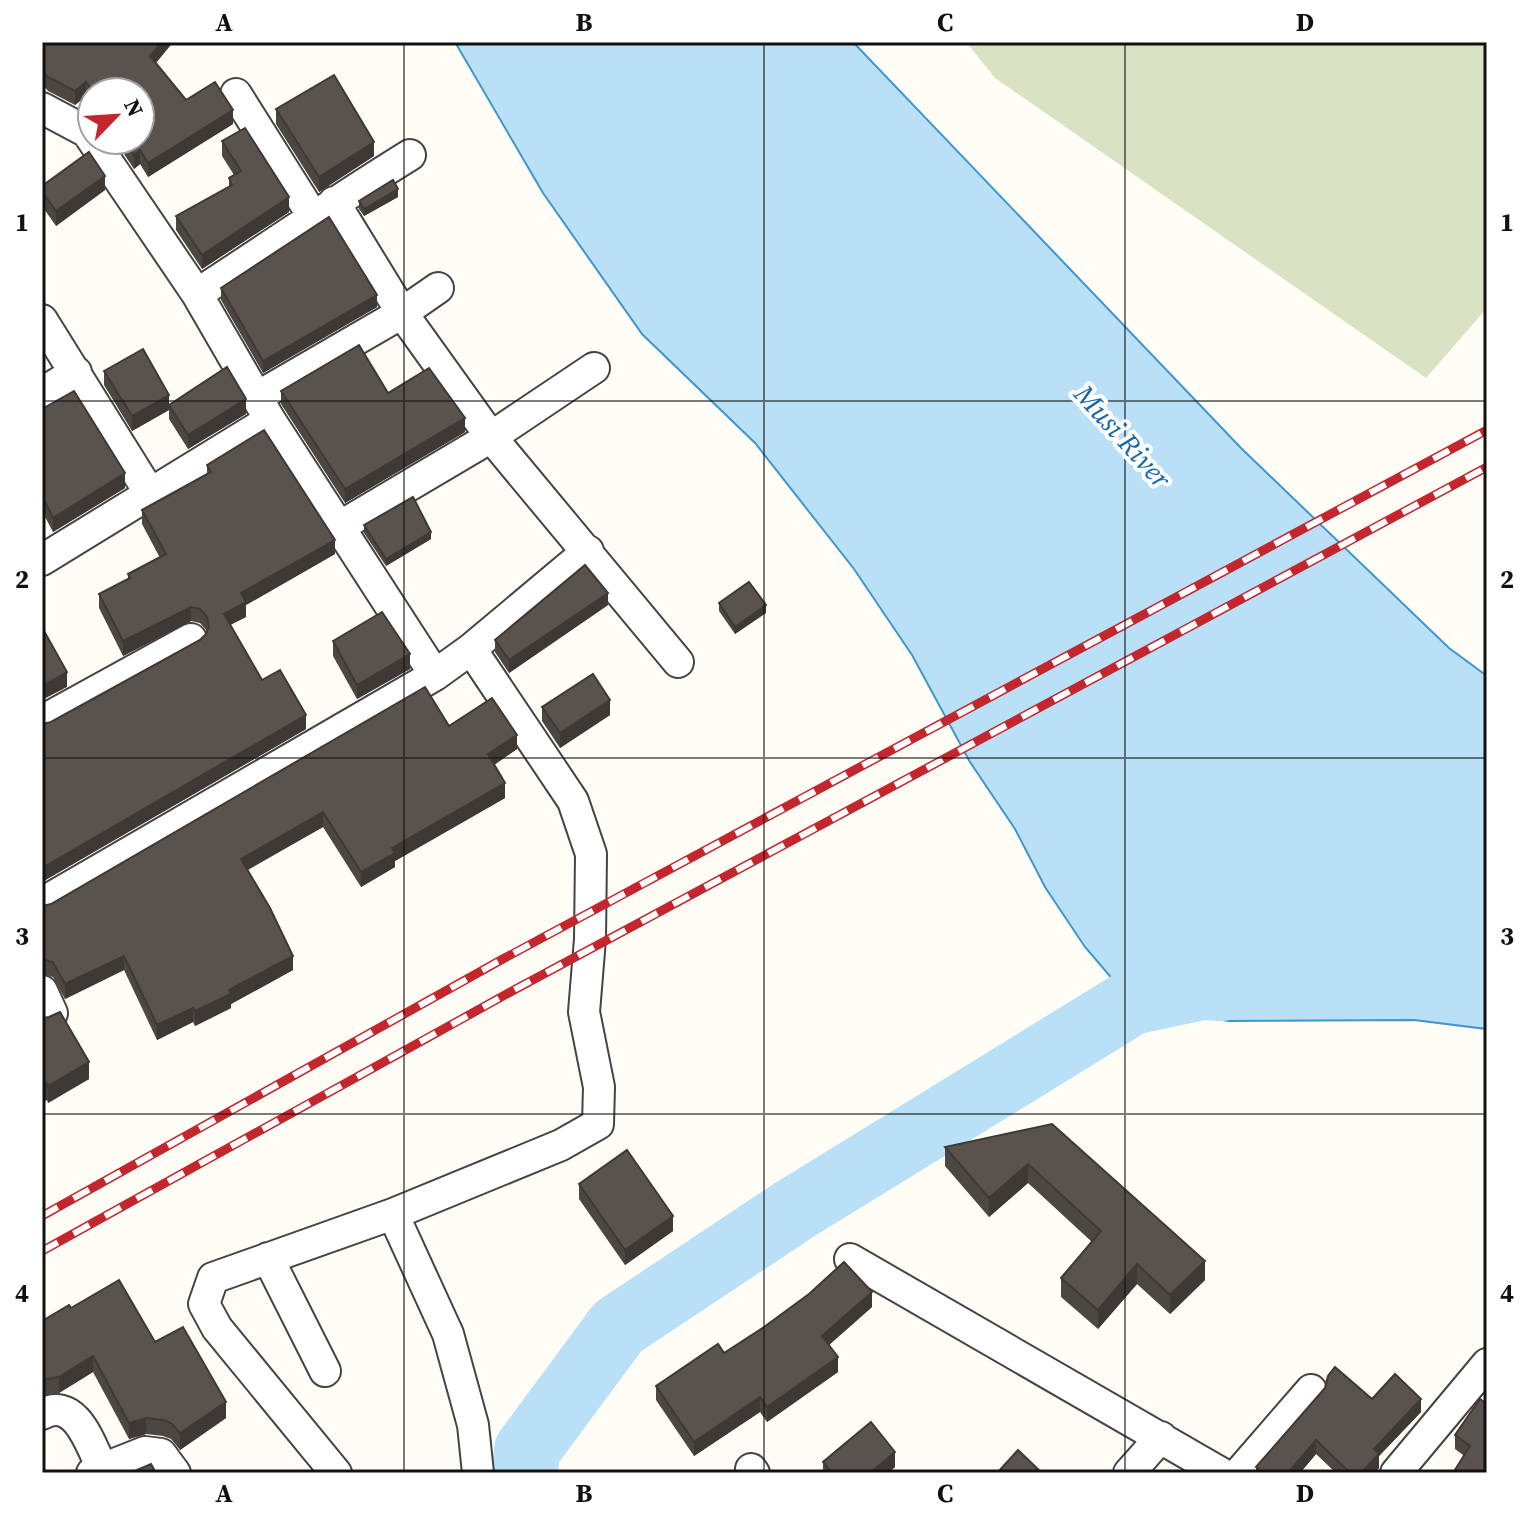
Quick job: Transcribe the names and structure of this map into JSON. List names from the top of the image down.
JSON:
{
  "water": ["Musi River"],
  "north": "top right",
  "grid": {
    "columns": [
      "A",
      "B",
      "C",
      "D"
    ],
    "rows": [
      "1",
      "2",
      "3",
      "4"
    ]
  }
}
